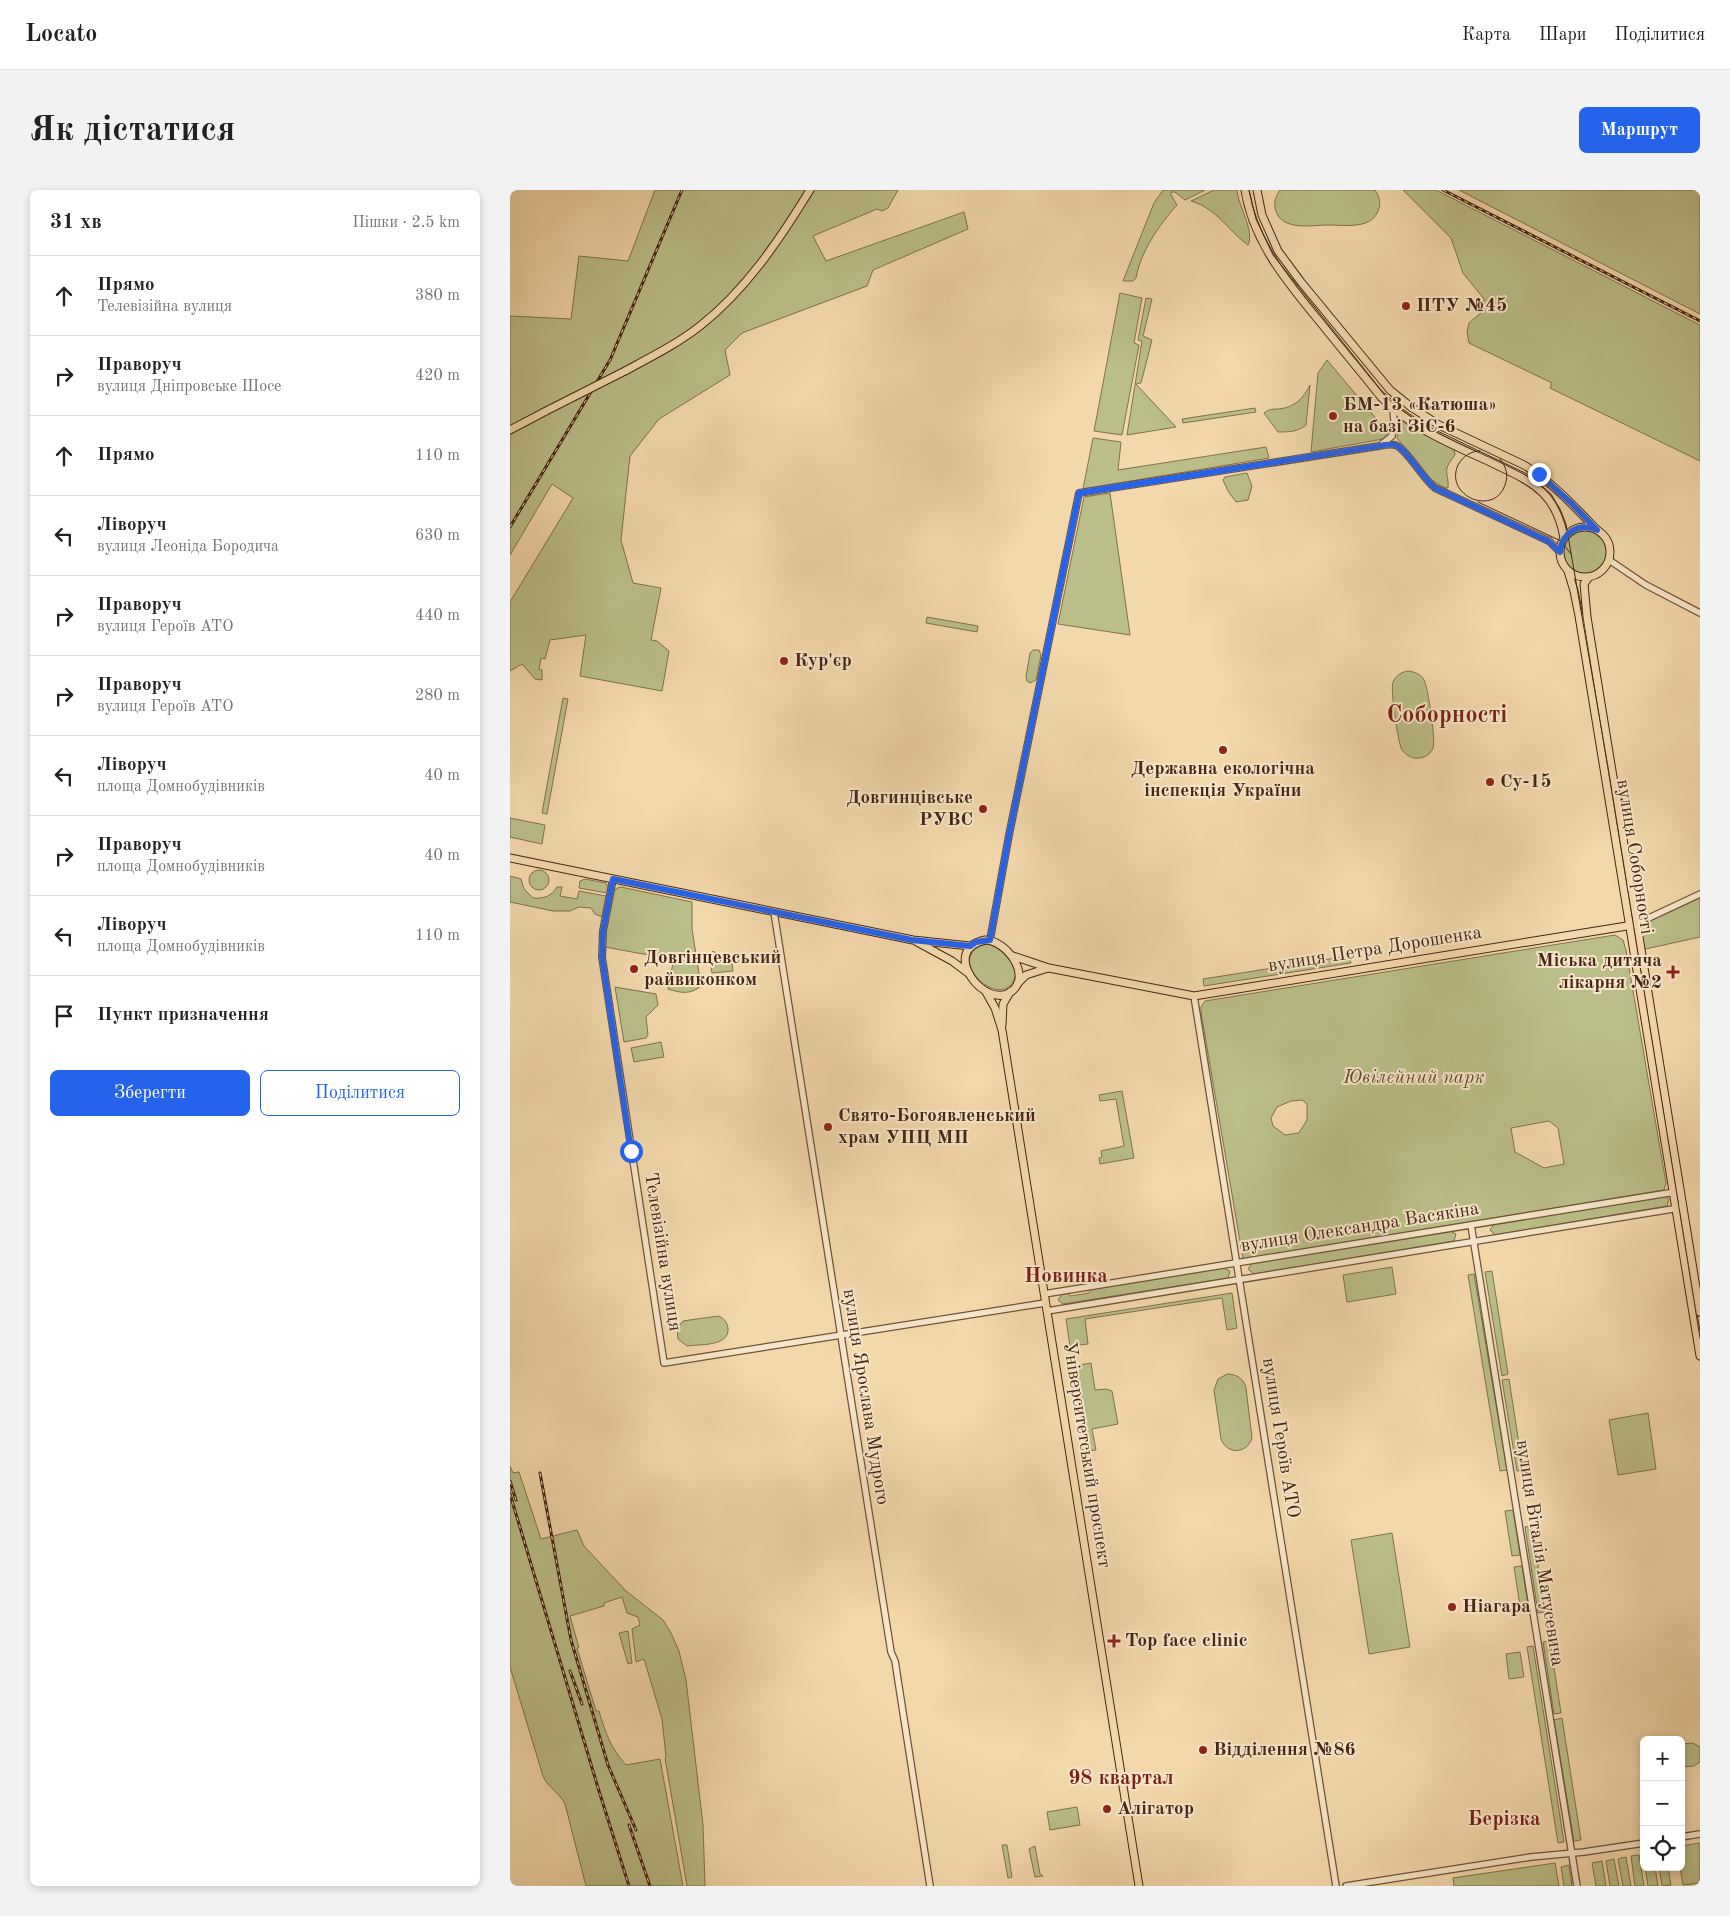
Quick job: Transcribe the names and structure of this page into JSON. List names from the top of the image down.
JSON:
{
  "streets": {
    "main road": ["вулиця Соборності", "вулиця Петра Дорошенка", "Університетський проспект"],
    "street": [
      "вулиця Олександра Васякіна",
      "Телевізійна вулиця",
      "вулиця Ярослава Мудрого",
      "вулиця Героїв АТО",
      "вулиця Віталія Матусевича"
    ]
  },
  "crossings": [
    ["вулиця Соборності", "вулиця Петра Дорошенка"],
    ["вулиця Соборності", "вулиця Олександра Васякіна"],
    ["вулиця Петра Дорошенка", "вулиця Героїв АТО"],
    ["вулиця Олександра Васякіна", "вулиця Героїв АТО"],
    ["вулиця Олександра Васякіна", "Університетський проспект"],
    ["вулиця Олександра Васякіна", "вулиця Віталія Матусевича"],
    ["Телевізійна вулиця", "вулиця Ярослава Мудрого"]
  ],
  "districts": [
    "Соборності",
    "Новинка",
    "98 квартал",
    "Берізка"
  ],
  "parks": ["Ювілейний парк"],
  "places": {
    "other": [
      "ПТУ №45",
      "БМ-13 «Катюша» на базі ЗіС-6",
      "Кур'єр",
      "Державна екологічна інспекція України",
      "Су-15",
      "Довгинцівське РУВС",
      "Довгінцевський райвиконком",
      "Свято-Богоявленський храм УПЦ МП",
      "Ніагара",
      "Відділення №86",
      "Алігатор"
    ],
    "health": ["Міська дитяча лікарня №2", "Top face clinic"]
  },
  "page": {
    "header": "Locato",
    "nav": ["Карта", "Шари", "Поділитися"],
    "buttons": [
      "Маршрут",
      ["Зберегти", "Поділитися"]
    ],
    "title": "Як дістатися",
    "heading": ["31 хв", "Пішки · 2.5 km"],
    "list": [
      ["Прямо", "Телевізійна вулиця", "380 m"],
      ["Праворуч", "вулиця Дніпровське Шосе", "420 m"],
      ["Прямо", "110 m"],
      ["Ліворуч", "вулиця Леоніда Бородича", "630 m"],
      ["Праворуч", "вулиця Героїв АТО", "440 m"],
      ["Праворуч", "вулиця Героїв АТО", "280 m"],
      ["Ліворуч", "площа Домнобудівників", "40 m"],
      ["Праворуч", "площа Домнобудівників", "40 m"],
      ["Ліворуч", "площа Домнобудівників", "110 m"],
      "Пункт призначення"
    ],
    "map_buttons": ["+", "−"]
  }
}
